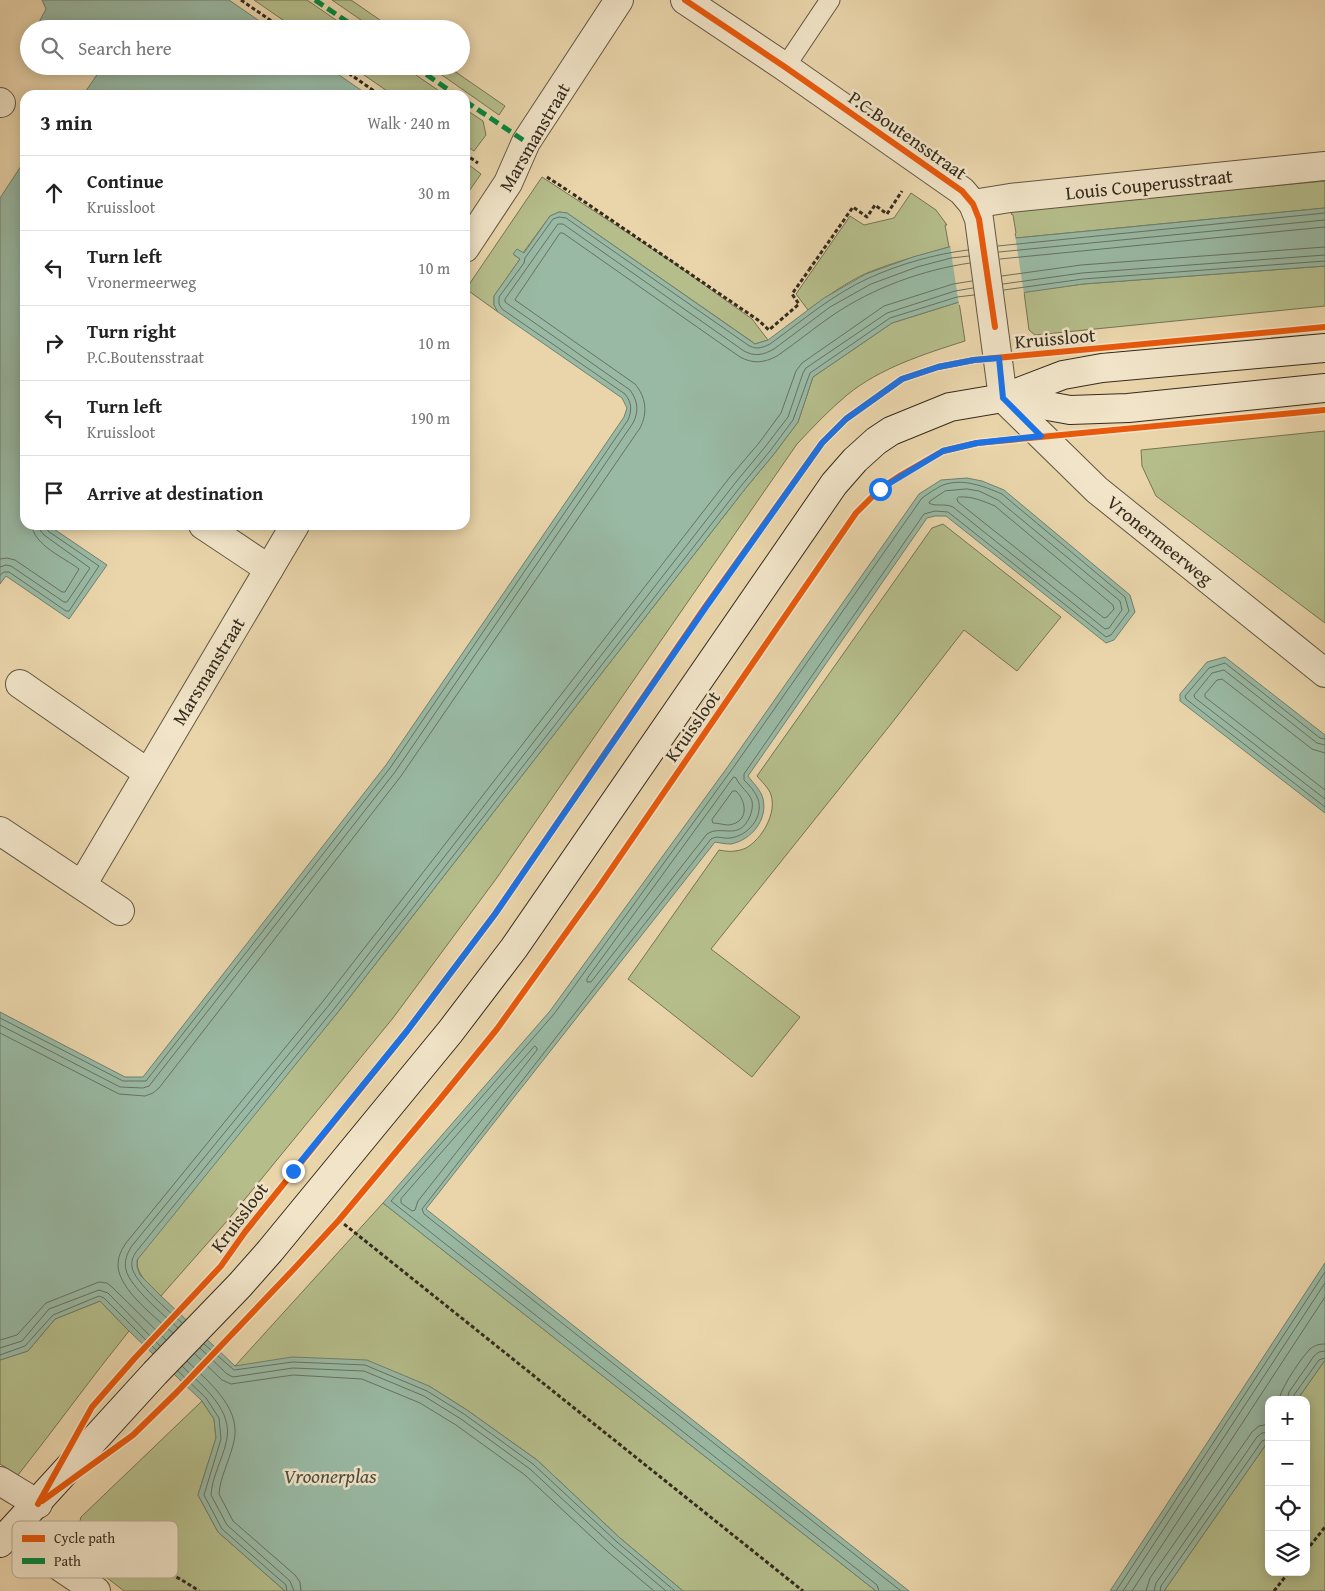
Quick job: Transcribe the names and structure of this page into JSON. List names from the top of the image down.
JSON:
{
  "streets": {
    "street": [
      "P.C.Boutensstraat",
      "Marsmanstraat",
      "Louis Couperusstraat",
      "Kruissloot",
      "Vronermeerweg"
    ]
  },
  "crossings": [
    ["P.C.Boutensstraat", "Louis Couperusstraat"],
    ["P.C.Boutensstraat", "Kruissloot"],
    ["P.C.Boutensstraat", "Vronermeerweg"],
    ["Kruissloot", "Vronermeerweg"]
  ],
  "water": ["Vroonerplas"],
  "legend": ["Cycle path", "Path"],
  "page": {
    "search": "Search here",
    "heading": ["3 min", "Walk · 240 m"],
    "list": [
      ["Continue", "Kruissloot", "30 m"],
      ["Turn left", "Vronermeerweg", "10 m"],
      ["Turn right", "P.C.Boutensstraat", "10 m"],
      ["Turn left", "Kruissloot", "190 m"],
      "Arrive at destination"
    ],
    "map_buttons": ["+", "−"]
  }
}
